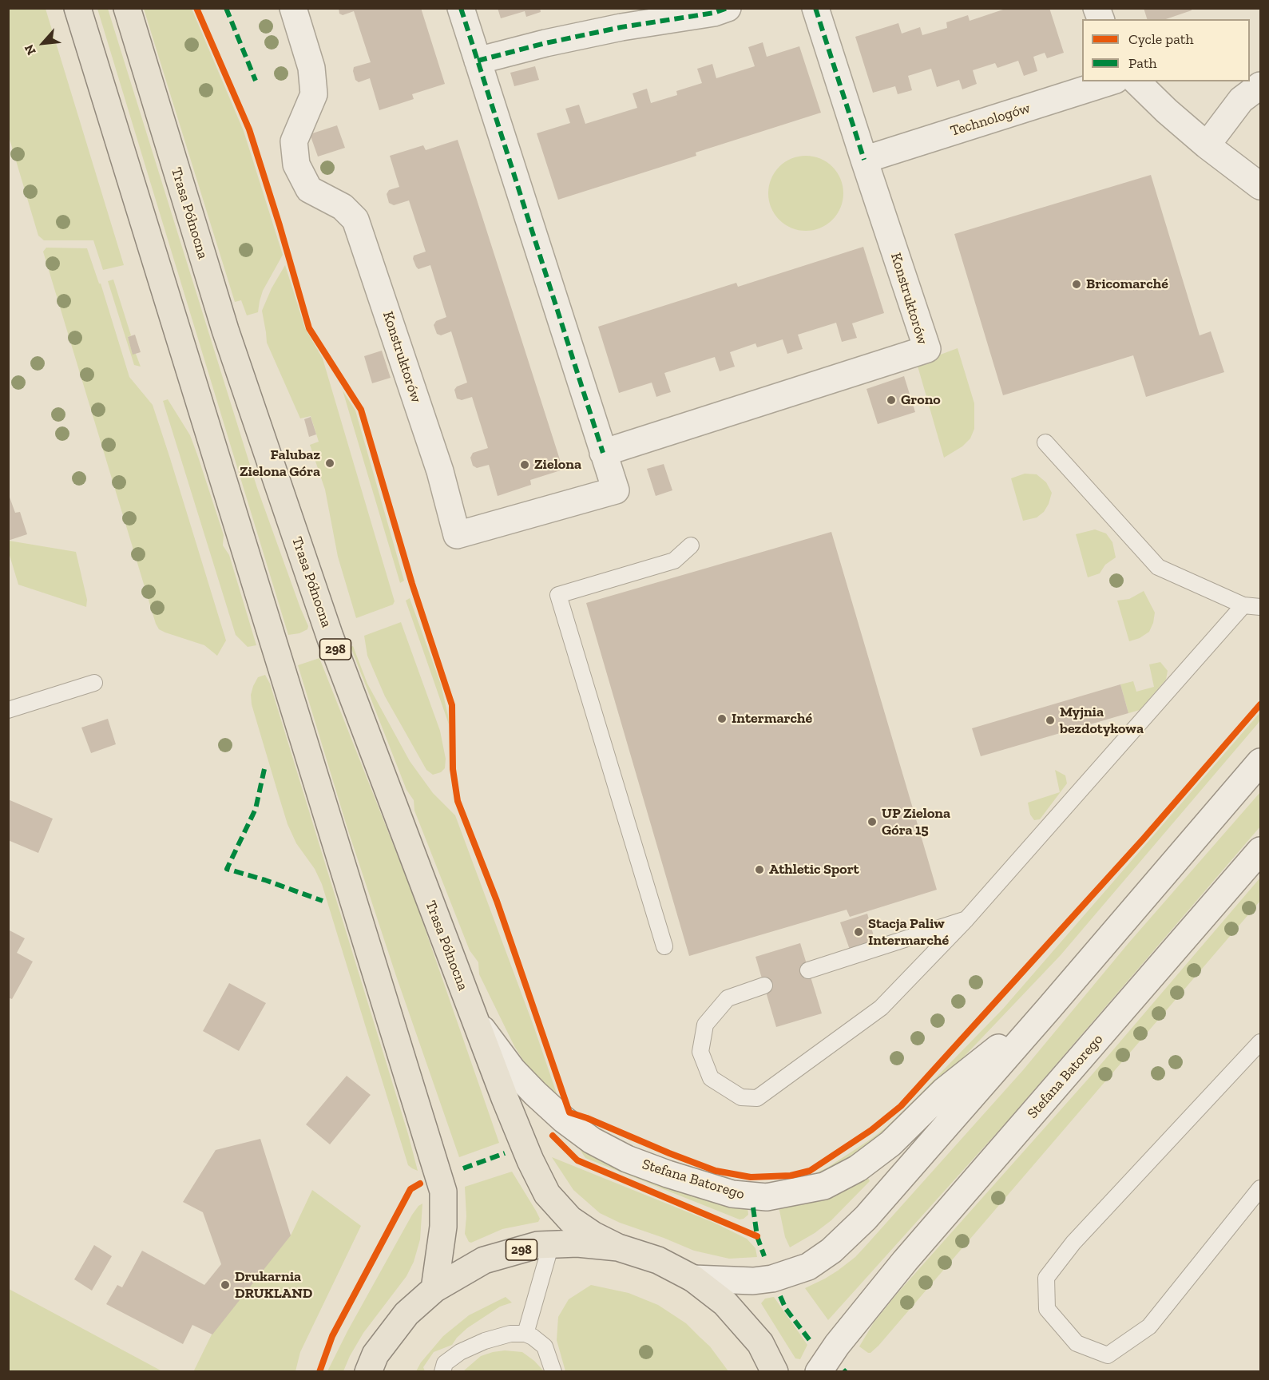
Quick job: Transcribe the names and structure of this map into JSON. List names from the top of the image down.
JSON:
{
  "streets": {
    "main road": ["Trasa Północna", "298"],
    "street": ["Technologów", "Konstruktorów", "Stefana Batorego"]
  },
  "crossings": [
    ["Technologów", "Konstruktorów"],
    ["Trasa Północna", "298"],
    ["Trasa Północna", "Stefana Batorego"],
    ["298", "Stefana Batorego"]
  ],
  "places": [
    "Bricomarché",
    "Grono",
    "Falubaz Zielona Góra",
    "Zielona",
    "Intermarché",
    "Myjnia bezdotykowa",
    "UP Zielona Góra 15",
    "Athletic Sport",
    "Stacja Paliw Intermarché",
    "Drukarnia DRUKLAND"
  ],
  "legend": ["Cycle path", "Path"],
  "north": "bottom left"
}
